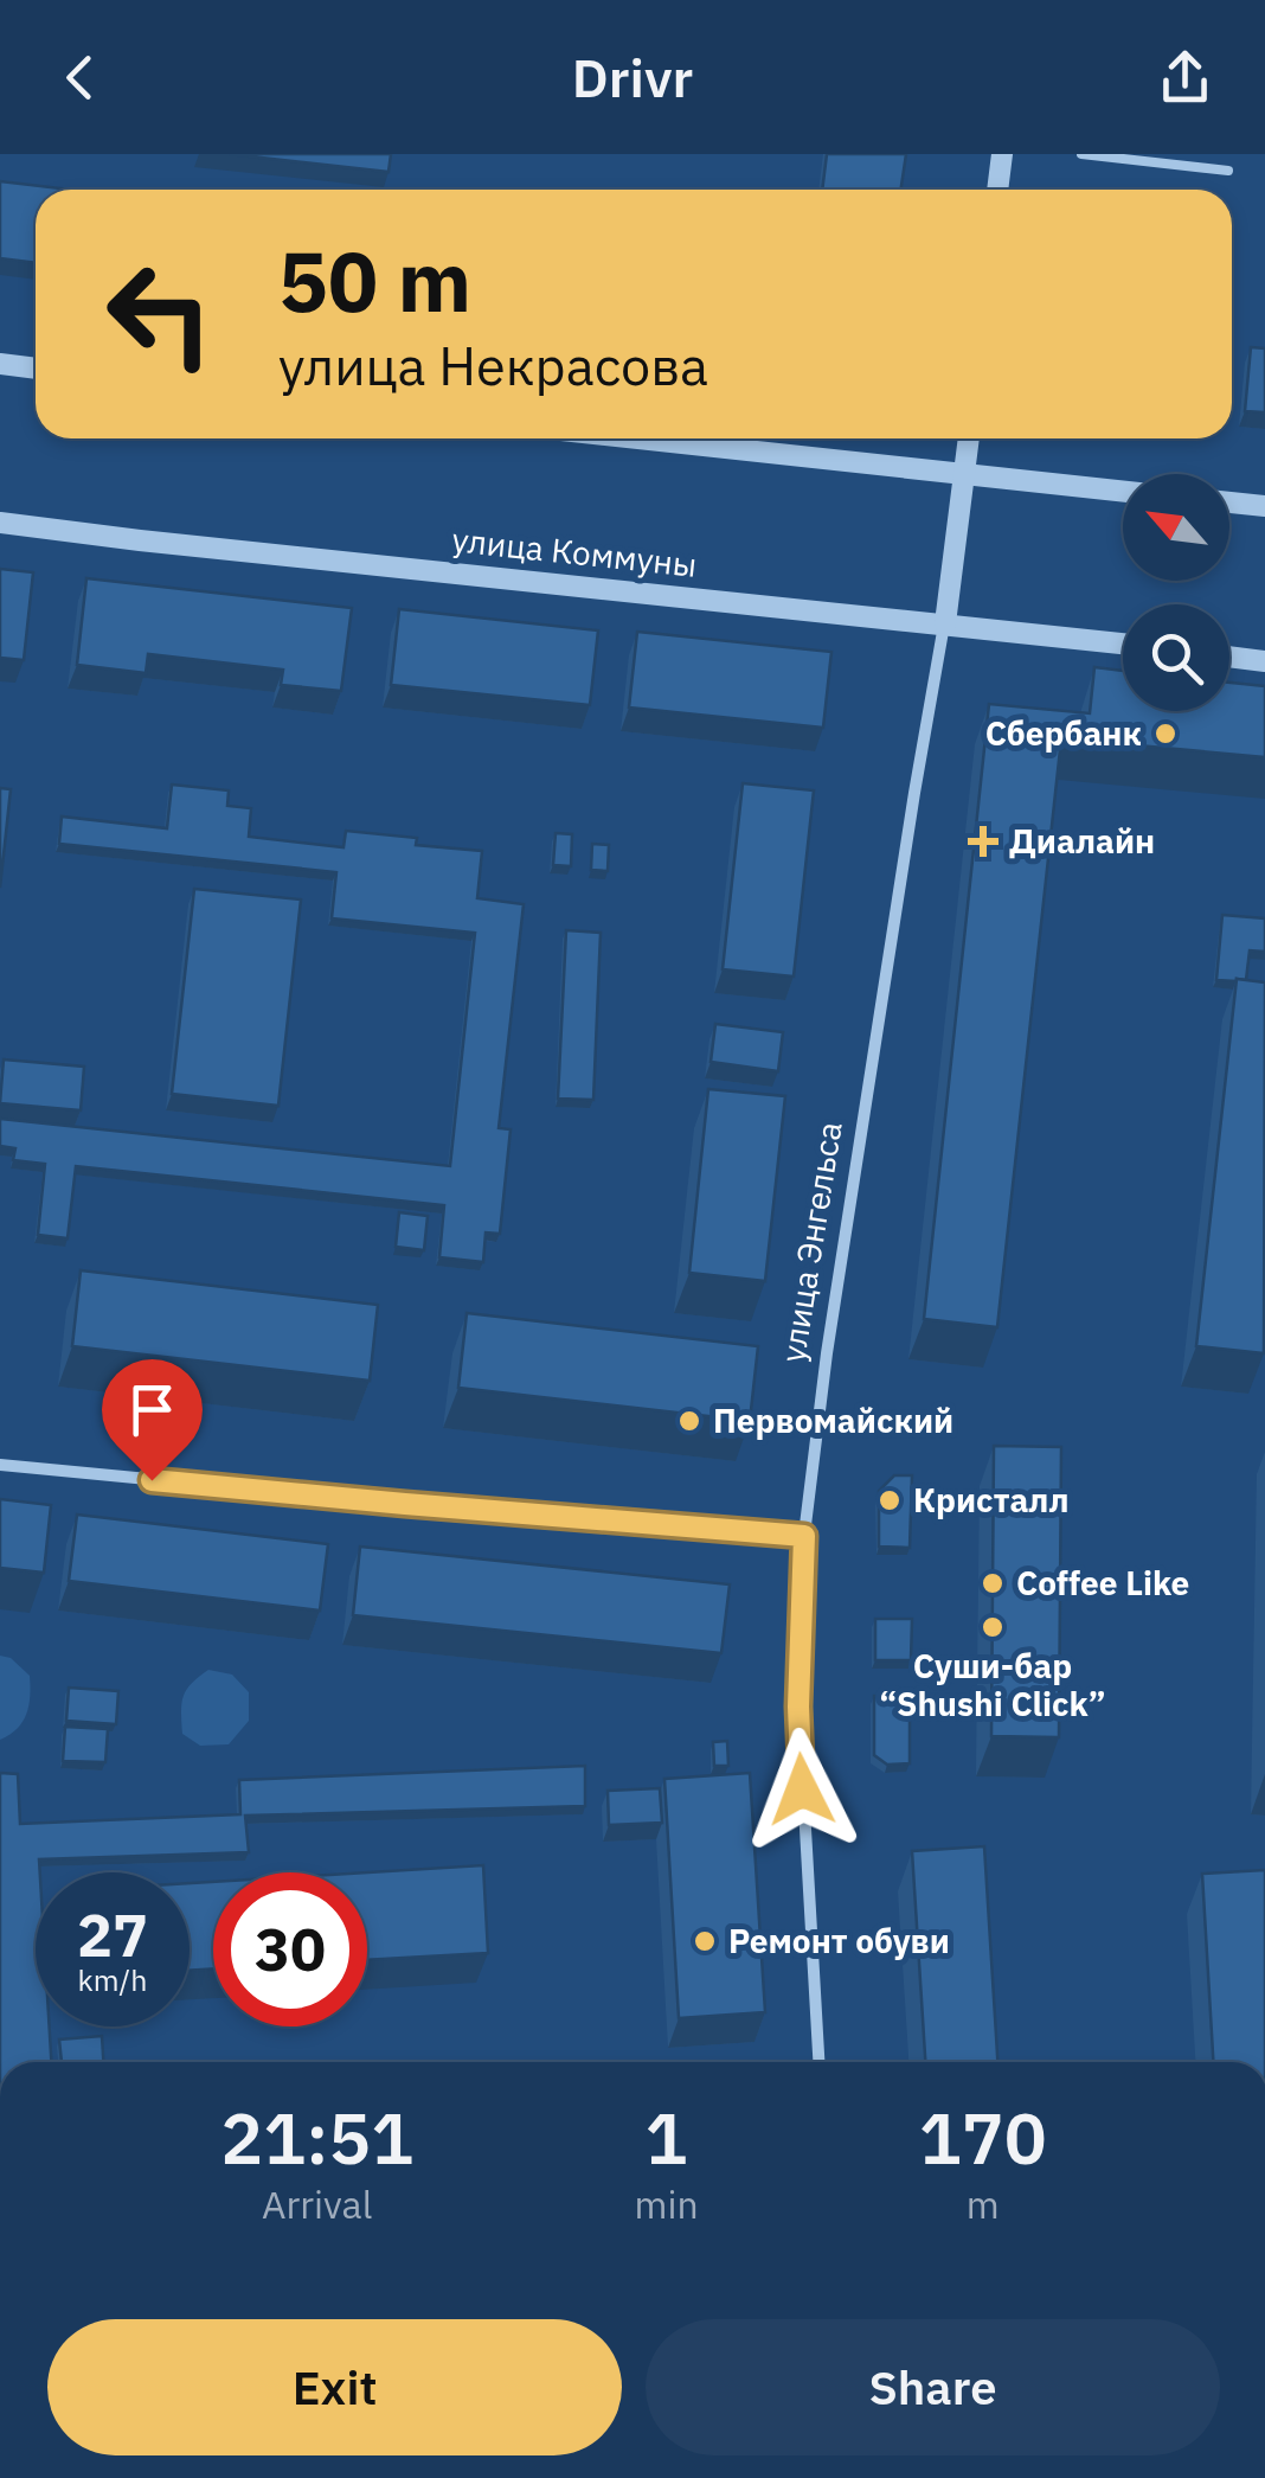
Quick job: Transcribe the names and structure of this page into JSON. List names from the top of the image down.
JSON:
{
  "streets": {
    "street": ["улица Коммуны", "улица Энгельса"]
  },
  "crossings": [
    ["улица Коммуны", "улица Энгельса"]
  ],
  "places": {
    "other": [
      "Сбербанк",
      "Первомайский",
      "Кристалл",
      "Coffee Like",
      "Суши-бар “Shushi Click”",
      "Ремонт обуви"
    ],
    "health": ["Диалайн"]
  },
  "north": "top left",
  "page": {
    "header": "Drivr",
    "turn": ["50 m", "улица Некрасова"],
    "speed": "27 km/h",
    "limit": "30",
    "eta": [
      "21:51",
      "Arrival",
      "1",
      "min",
      "170",
      "m"
    ],
    "buttons": ["Exit", "Share"]
  }
}
